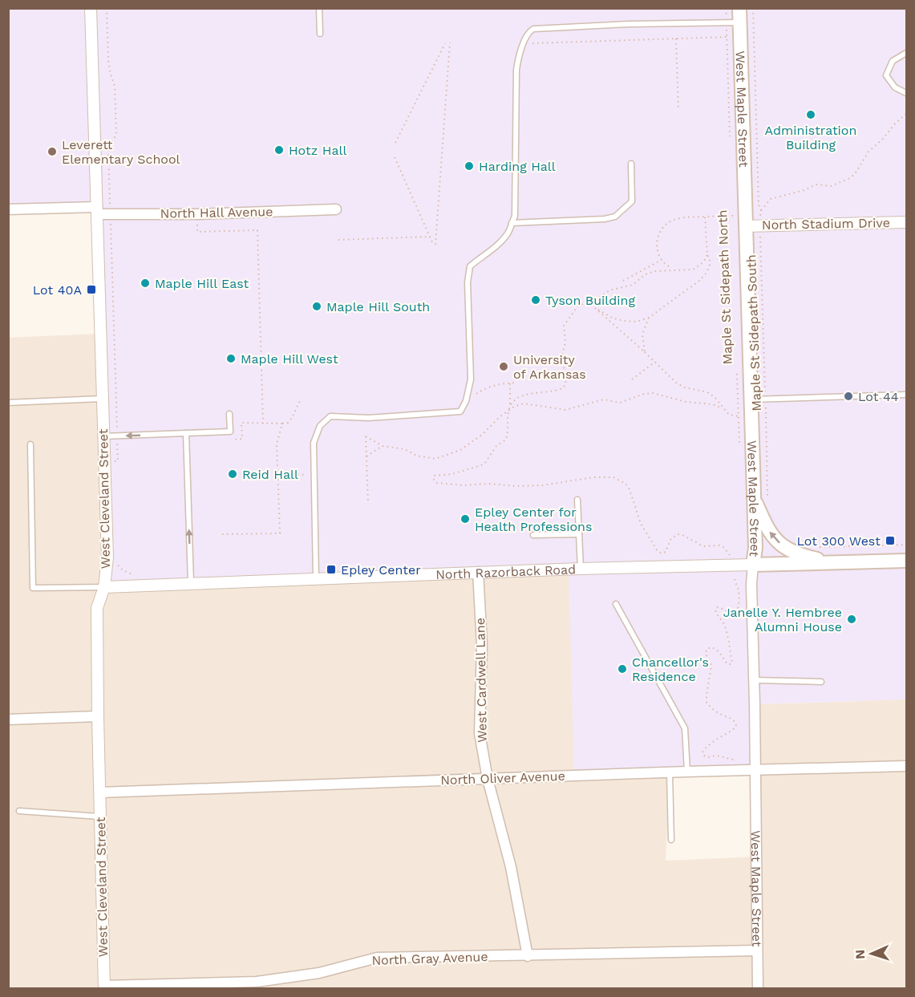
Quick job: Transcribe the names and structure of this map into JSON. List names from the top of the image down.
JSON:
{
  "streets": {
    "main road": ["West Maple Street", "North Razorback Road"],
    "street": [
      "North Hall Avenue",
      "North Stadium Drive",
      "West Cleveland Street",
      "West Cardwell Lane",
      "North Oliver Avenue",
      "North Gray Avenue"
    ],
    "path": ["Maple St Sidepath North", "Maple St Sidepath South"]
  },
  "crossings": [
    ["West Maple Street", "North Stadium Drive"],
    ["West Maple Street", "Maple St Sidepath North"],
    ["West Maple Street", "North Razorback Road"],
    ["West Maple Street", "North Oliver Avenue"],
    ["West Maple Street", "North Gray Avenue"],
    ["North Hall Avenue", "West Cleveland Street"],
    ["North Stadium Drive", "Maple St Sidepath North"],
    ["North Stadium Drive", "Maple St Sidepath South"],
    ["West Cleveland Street", "North Razorback Road"],
    ["West Cleveland Street", "North Oliver Avenue"],
    ["West Cleveland Street", "North Gray Avenue"],
    ["North Razorback Road", "West Cardwell Lane"],
    ["West Cardwell Lane", "North Oliver Avenue"],
    ["West Cardwell Lane", "North Gray Avenue"]
  ],
  "places": {
    "other": [
      "Administration Building",
      "Hotz Hall",
      "Leverett Elementary School",
      "Harding Hall",
      "Maple Hill East",
      "Tyson Building",
      "Maple Hill South",
      "Maple Hill West",
      "University of Arkansas",
      "Lot 44",
      "Reid Hall",
      "Epley Center for Health Professions",
      "Janelle Y. Hembree Alumni House",
      "Chancellor's Residence"
    ],
    "transit": ["Lot 40A", "Lot 300 West", "Epley Center"]
  },
  "north": "left"
}
